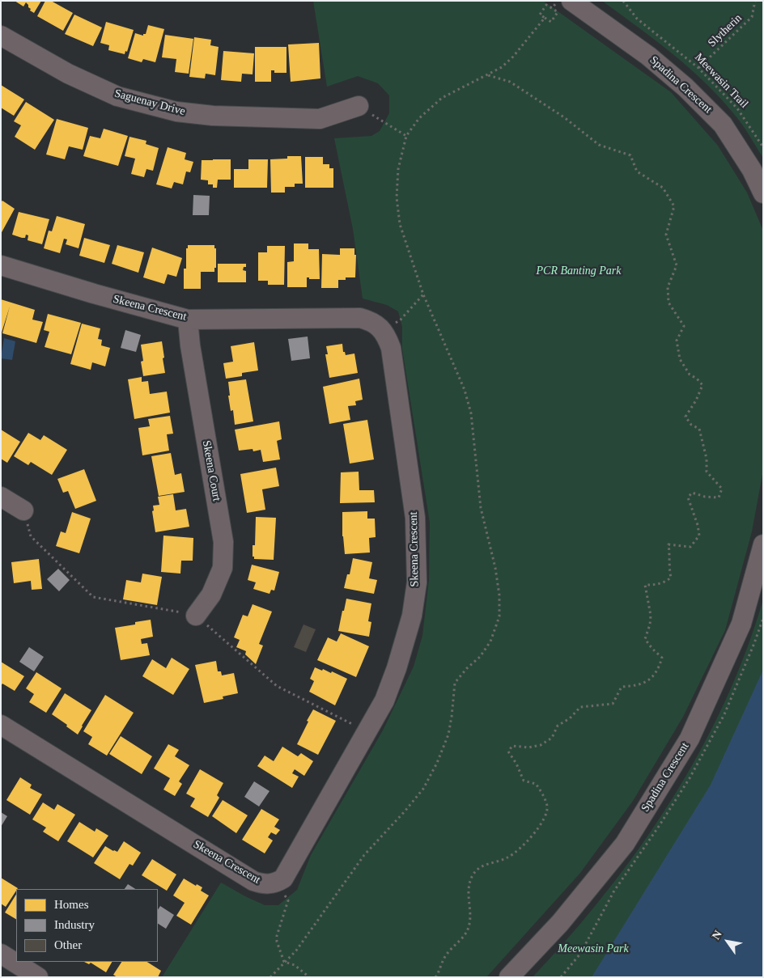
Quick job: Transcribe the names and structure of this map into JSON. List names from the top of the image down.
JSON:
{
  "streets": {
    "street": [
      "Spadina Crescent",
      "Saguenay Drive",
      "Skeena Crescent",
      "Skeena Court"
    ],
    "path": ["Slytherin", "Meewasin Trail"]
  },
  "crossings": [
    ["Slytherin", "Meewasin Trail"],
    ["Skeena Crescent", "Skeena Court"]
  ],
  "parks": ["PCR Banting Park", "Meewasin Park"],
  "legend": ["Homes", "Industry", "Other"],
  "north": "top left"
}
